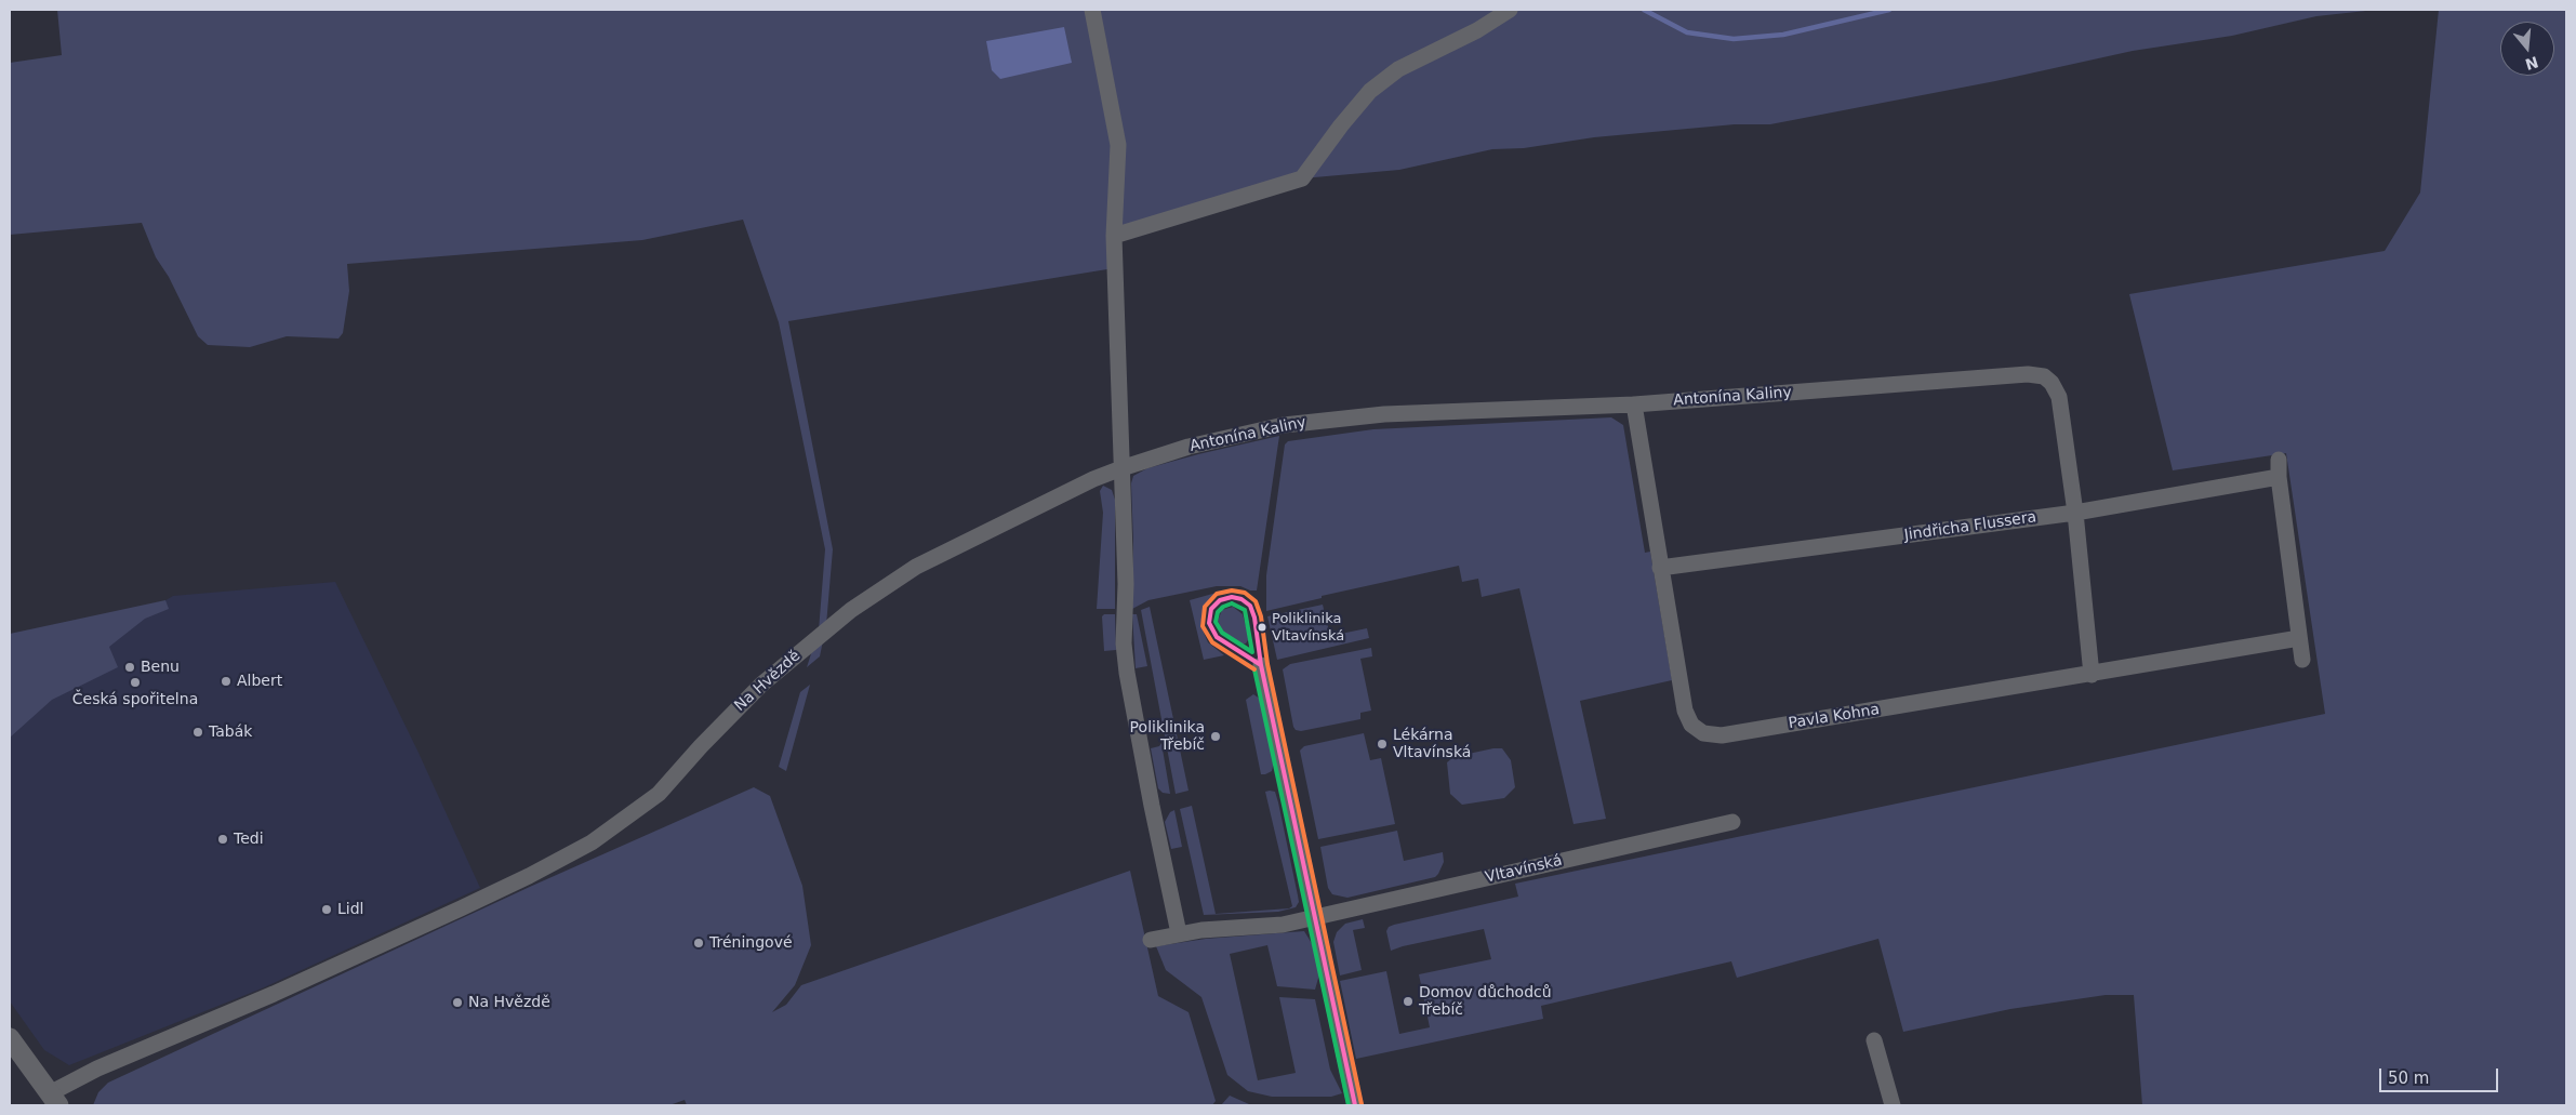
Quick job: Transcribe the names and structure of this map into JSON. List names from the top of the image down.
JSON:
{
  "streets": {
    "street": [
      "Antonína Kaliny",
      "Jindřicha Flussera",
      "Na Hvězdě",
      "Pavla Kohna",
      "Vltavínská"
    ]
  },
  "crossings": [
    ["Antonína Kaliny", "Jindřicha Flussera"],
    ["Antonína Kaliny", "Na Hvězdě"],
    ["Antonína Kaliny", "Pavla Kohna"],
    ["Jindřicha Flussera", "Pavla Kohna"]
  ],
  "places": [
    "Poliklinika Vltavínská",
    "Benu",
    "Albert",
    "Česká spořitelna",
    "Tabák",
    "Poliklinika Třebíč",
    "Lékárna Vltavínská",
    "Tedi",
    "Lidl",
    "Tréningové",
    "Domov důchodců Třebíč",
    "Na Hvězdě"
  ],
  "scale_bar": "50 m",
  "north": "bottom"
}
